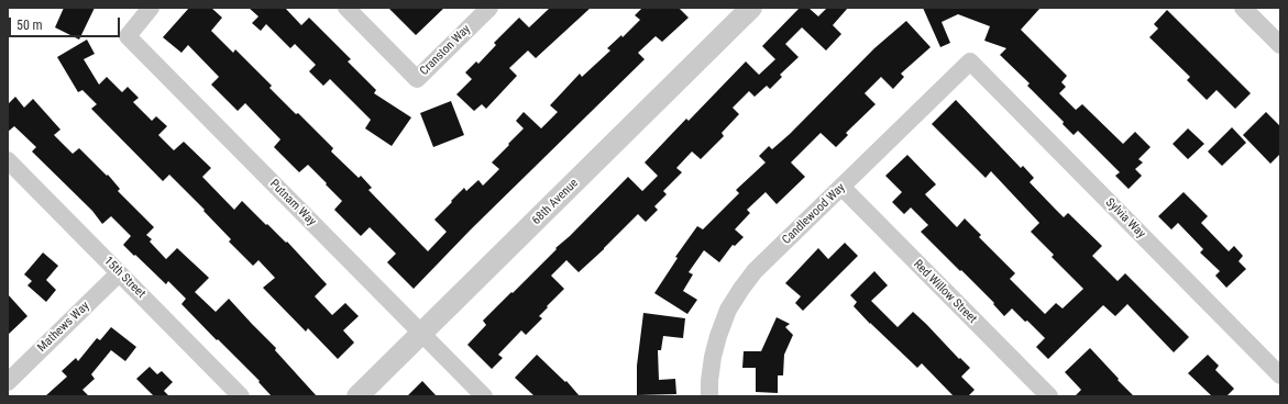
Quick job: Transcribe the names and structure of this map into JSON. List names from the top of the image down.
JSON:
{
  "streets": {
    "street": [
      "Cranston Way",
      "68th Avenue",
      "Putnam Way",
      "Candlewood Way",
      "Sylvia Way",
      "15th Street",
      "Red Willow Street",
      "Mathews Way"
    ]
  },
  "crossings": [
    ["68th Avenue", "Putnam Way"],
    ["Candlewood Way", "Sylvia Way"],
    ["Candlewood Way", "Red Willow Street"],
    ["15th Street", "Mathews Way"]
  ],
  "scale_bar": "50 m"
}
